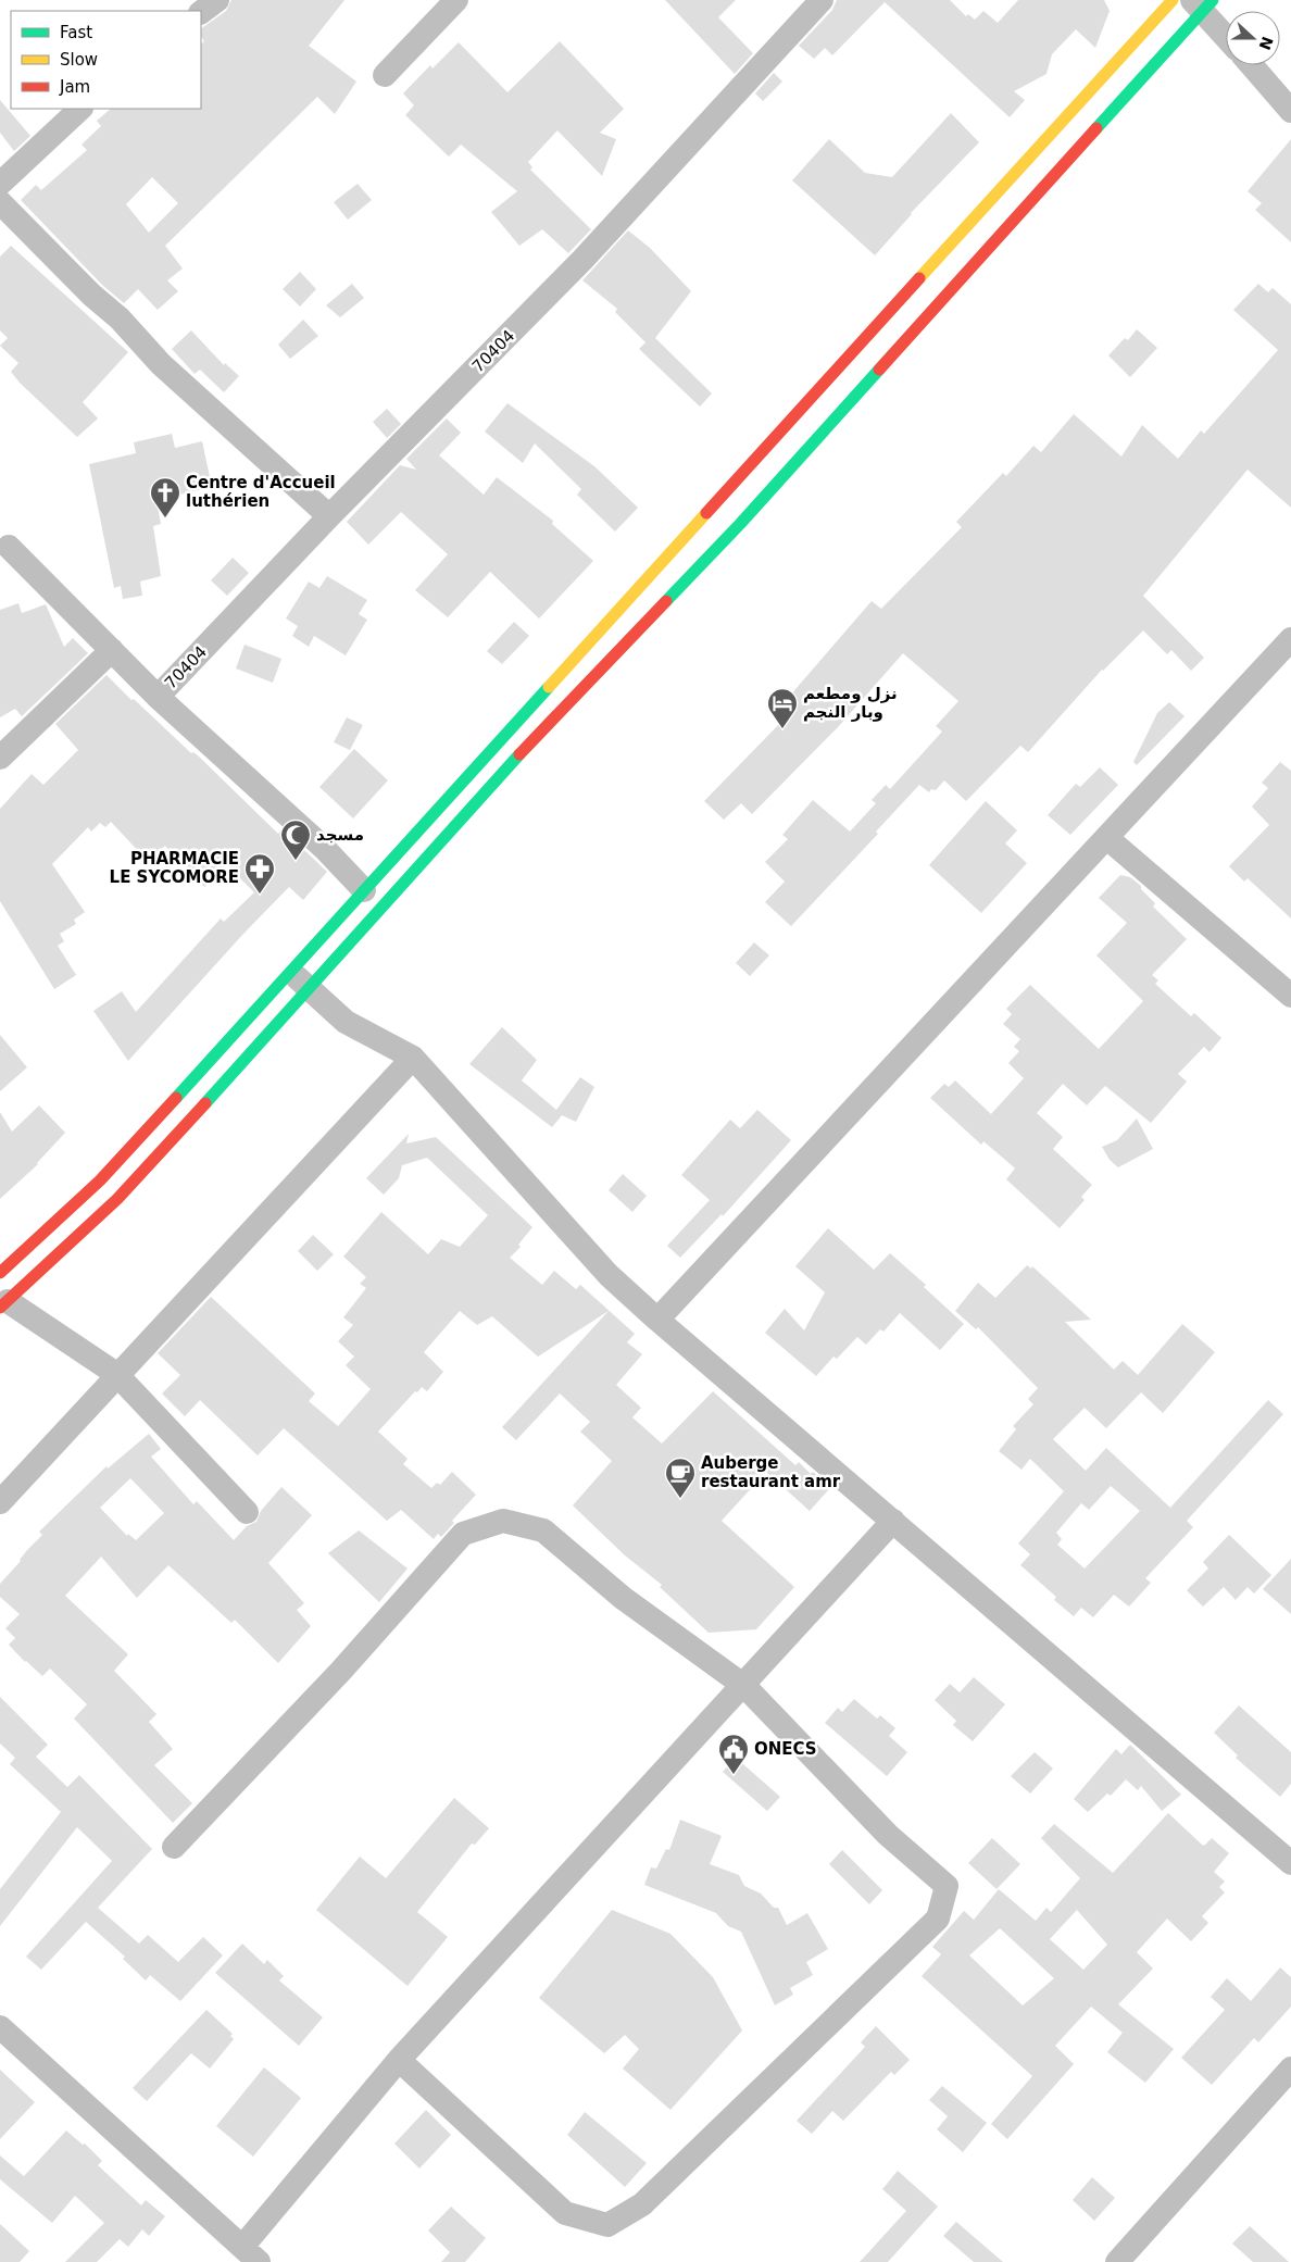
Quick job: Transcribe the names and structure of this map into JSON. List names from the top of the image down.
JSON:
{
  "streets": {
    "street": ["70404"]
  },
  "places": {
    "church": ["Centre d'Accueil luthérien"],
    "hotel": ["نزل ومطعم وبار النجم"],
    "mosque": ["مسجد"],
    "pharmacy": ["PHARMACIE LE SYCOMORE"],
    "cafe": ["Auberge restaurant amr"],
    "public building": ["ONECS"]
  },
  "legend": ["Fast", "Slow", "Jam"],
  "north": "right"
}
